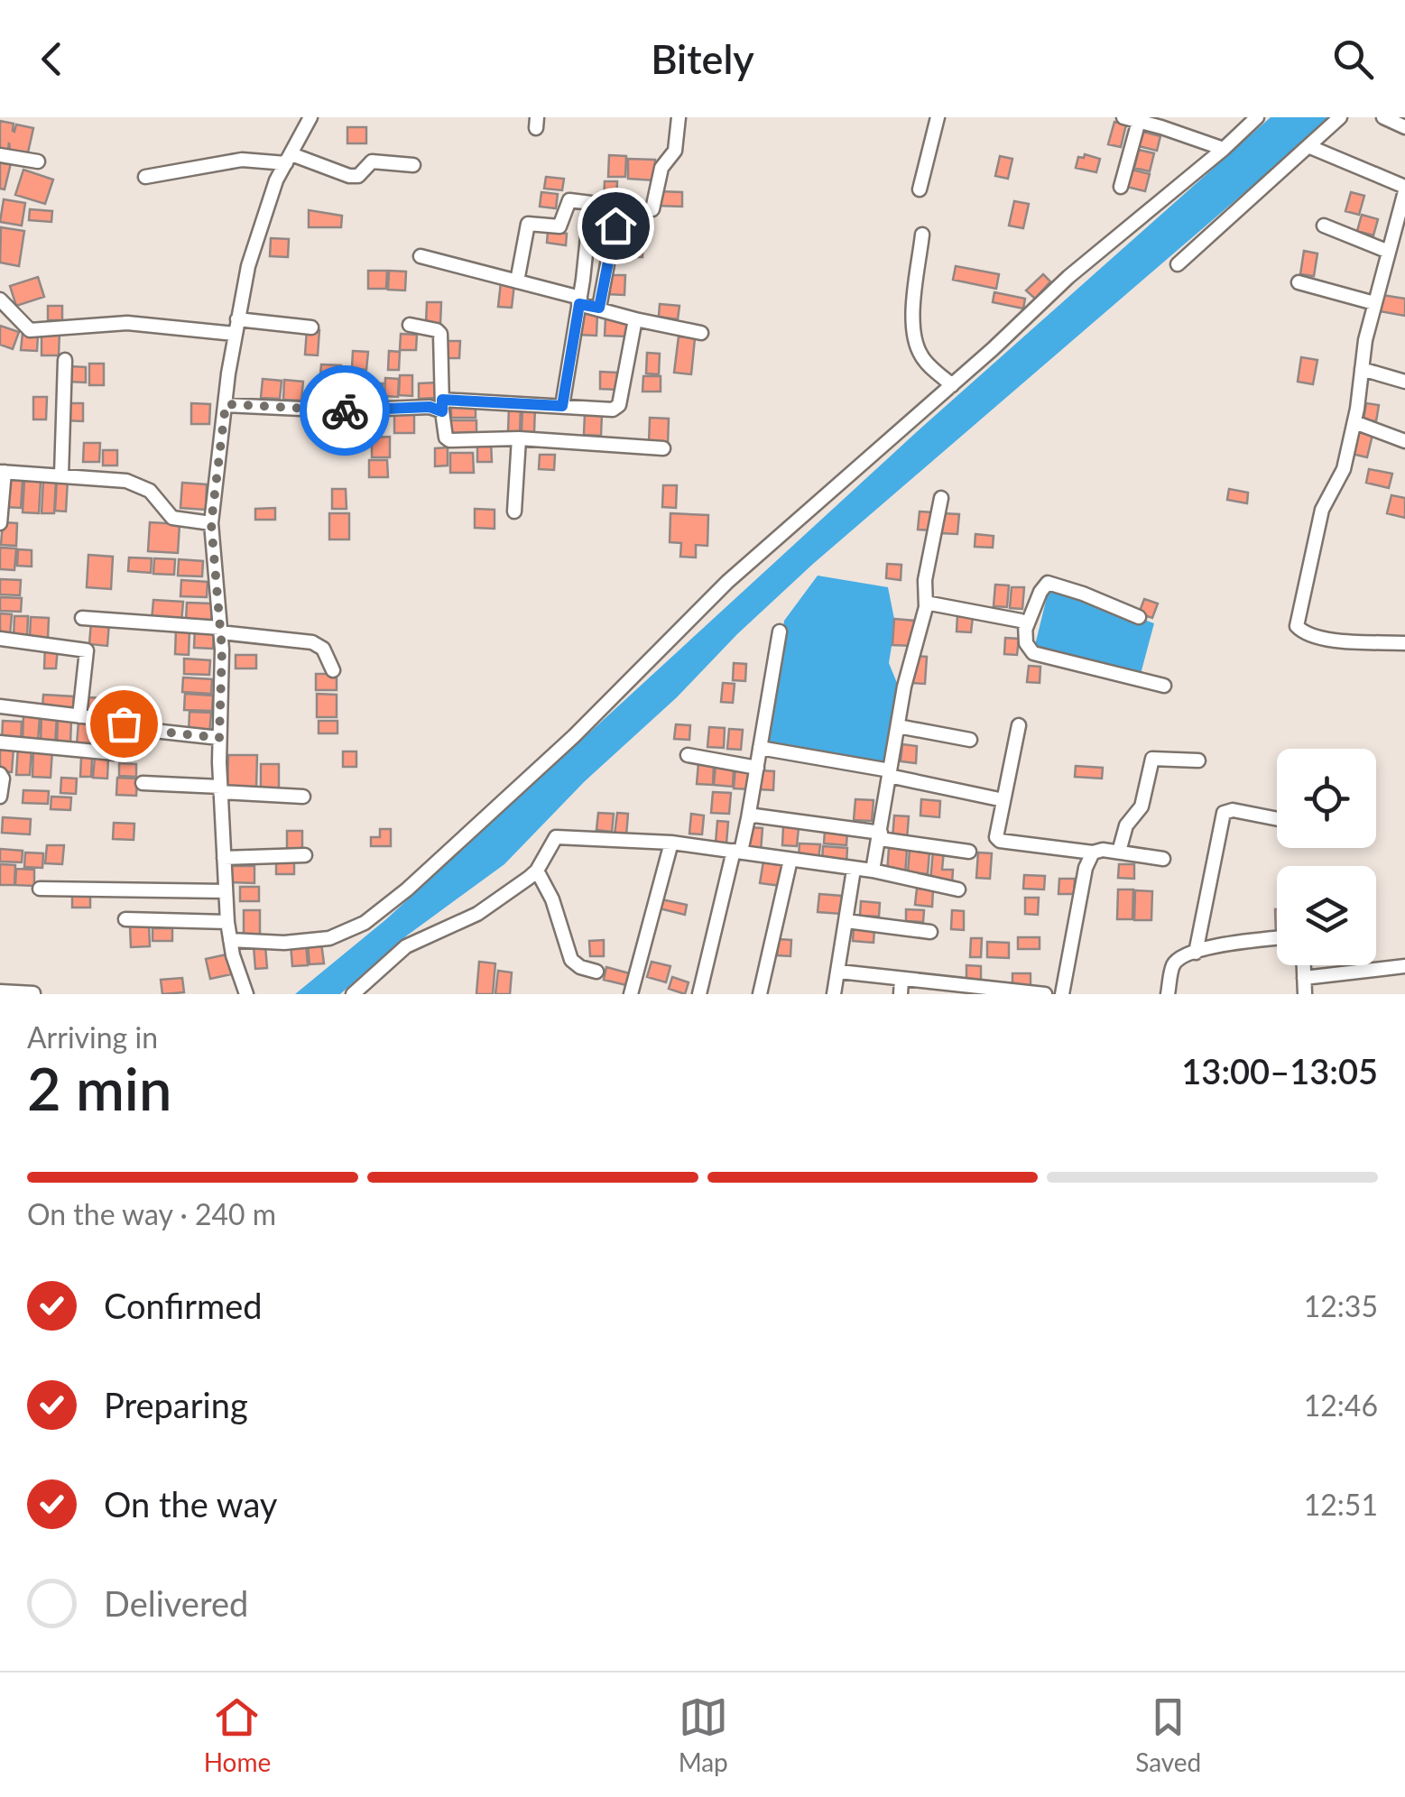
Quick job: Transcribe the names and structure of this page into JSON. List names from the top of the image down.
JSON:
{
  "page": {
    "header": "Bitely",
    "heading": ["2 min", "Arriving in", "13:00–13:05"],
    "bar": "On the way · 240 m",
    "list": [
      ["Confirmed", "12:35"],
      ["Preparing", "12:46"],
      ["On the way", "12:51"],
      "Delivered"
    ],
    "tabs": ["Home", "Map", "Saved"]
  }
}
